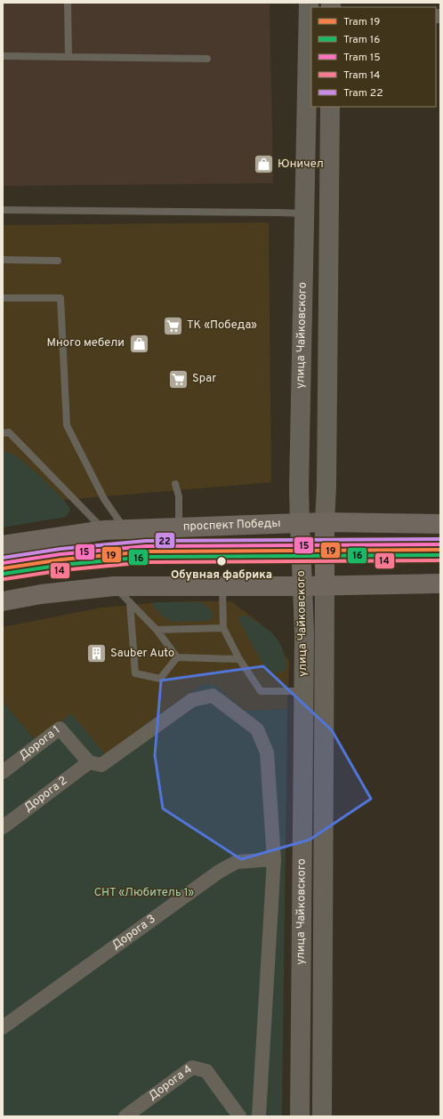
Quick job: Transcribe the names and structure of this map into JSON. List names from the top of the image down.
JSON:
{
  "streets": {
    "main road": ["улица Чайковского", "проспект Победы"],
    "street": [
      "Дорога 1",
      "Дорога 2",
      "Дорога 3",
      "Дорога 4"
    ]
  },
  "crossings": [
    ["улица Чайковского", "проспект Победы"],
    ["Дорога 1", "Дорога 2"]
  ],
  "parks": ["СНТ «Любитель 1»"],
  "places": {
    "shop": ["Юничел", "Много мебели"],
    "supermarket": ["ТК «Победа»", "Spar"],
    "other": ["Обувная фабрика"],
    "building": ["Sauber Auto"]
  },
  "lines": [
    "tram line 22",
    "tram line 15",
    "tram line 19",
    "tram line 16",
    "tram line 14"
  ],
  "legend": [
    "Tram 19",
    "Tram 16",
    "Tram 15",
    "Tram 14",
    "Tram 22"
  ]
}
